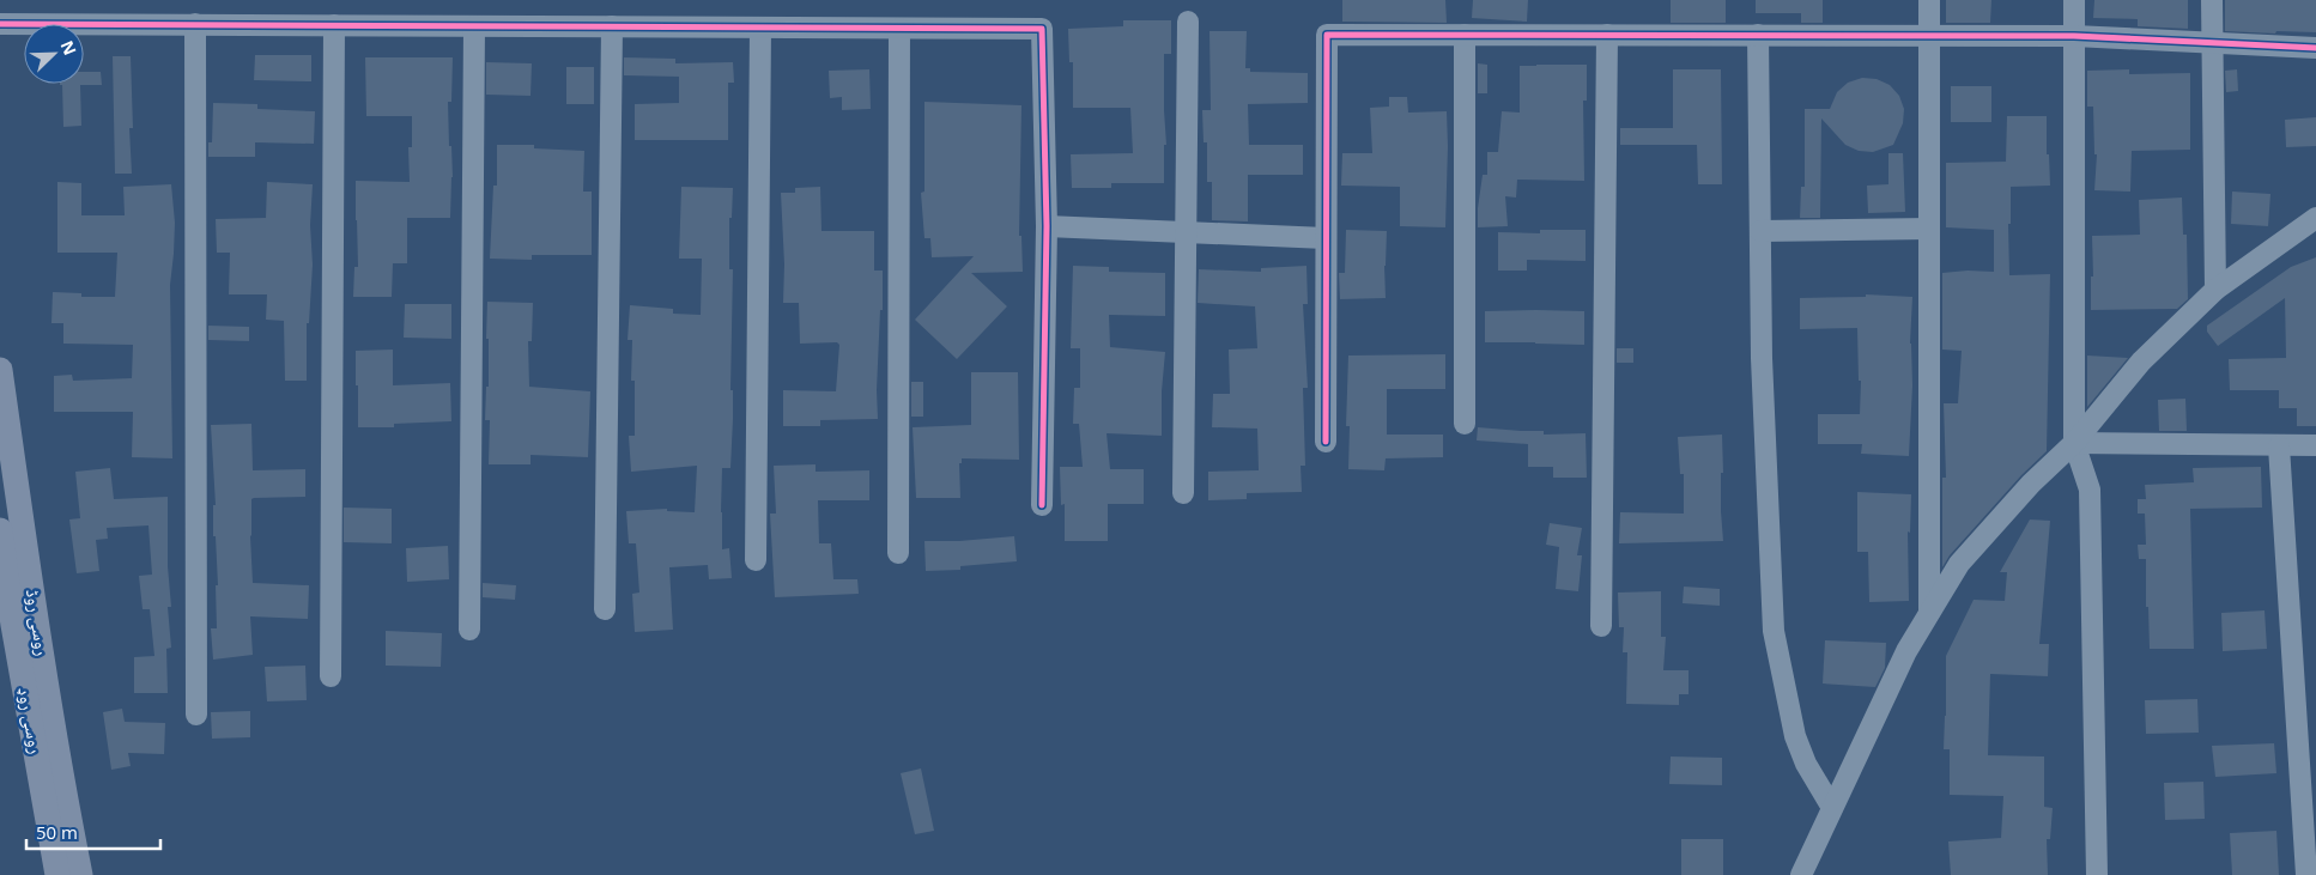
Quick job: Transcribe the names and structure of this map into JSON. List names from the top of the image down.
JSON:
{
  "streets": {
    "main road": ["روسی روڈ", "روسی روډ"]
  },
  "scale_bar": "50 m",
  "north": "top right"
}
